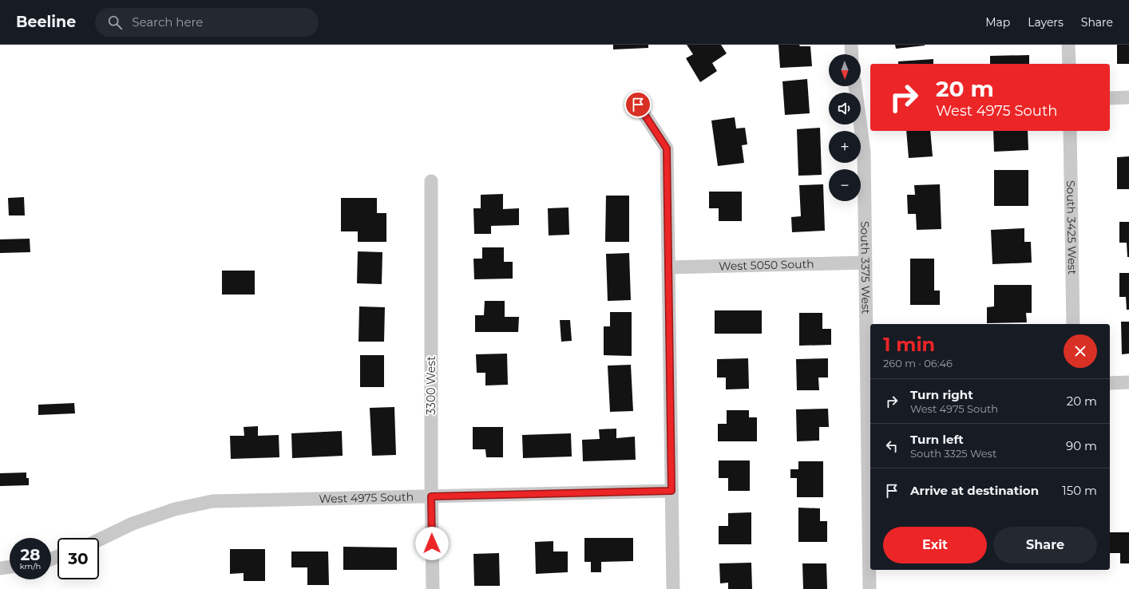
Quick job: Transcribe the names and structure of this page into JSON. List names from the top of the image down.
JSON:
{
  "streets": {
    "street": [
      "South 3425 West",
      "West 5050 South",
      "South 3375 West",
      "3300 West",
      "West 4975 South"
    ]
  },
  "crossings": [
    ["West 5050 South", "South 3375 West"],
    ["3300 West", "West 4975 South"]
  ],
  "north": "bottom",
  "page": {
    "header": "Beeline",
    "search": "Search here",
    "nav": ["Map", "Layers", "Share"],
    "map_buttons": ["+", "−"],
    "turn": ["20 m", "West 4975 South"],
    "heading": ["1 min", "260 m · 06:46"],
    "list": [
      {
        "name": "Turn right",
        "note": "West 4975 South",
        "value": "20 m"
      },
      {
        "name": "Turn left",
        "note": "South 3325 West",
        "value": "90 m"
      },
      {
        "name": "Arrive at destination",
        "value": "150 m"
      }
    ],
    "buttons": ["Exit", "Share"],
    "speed": "28 km/h",
    "limit": "30"
  }
}
